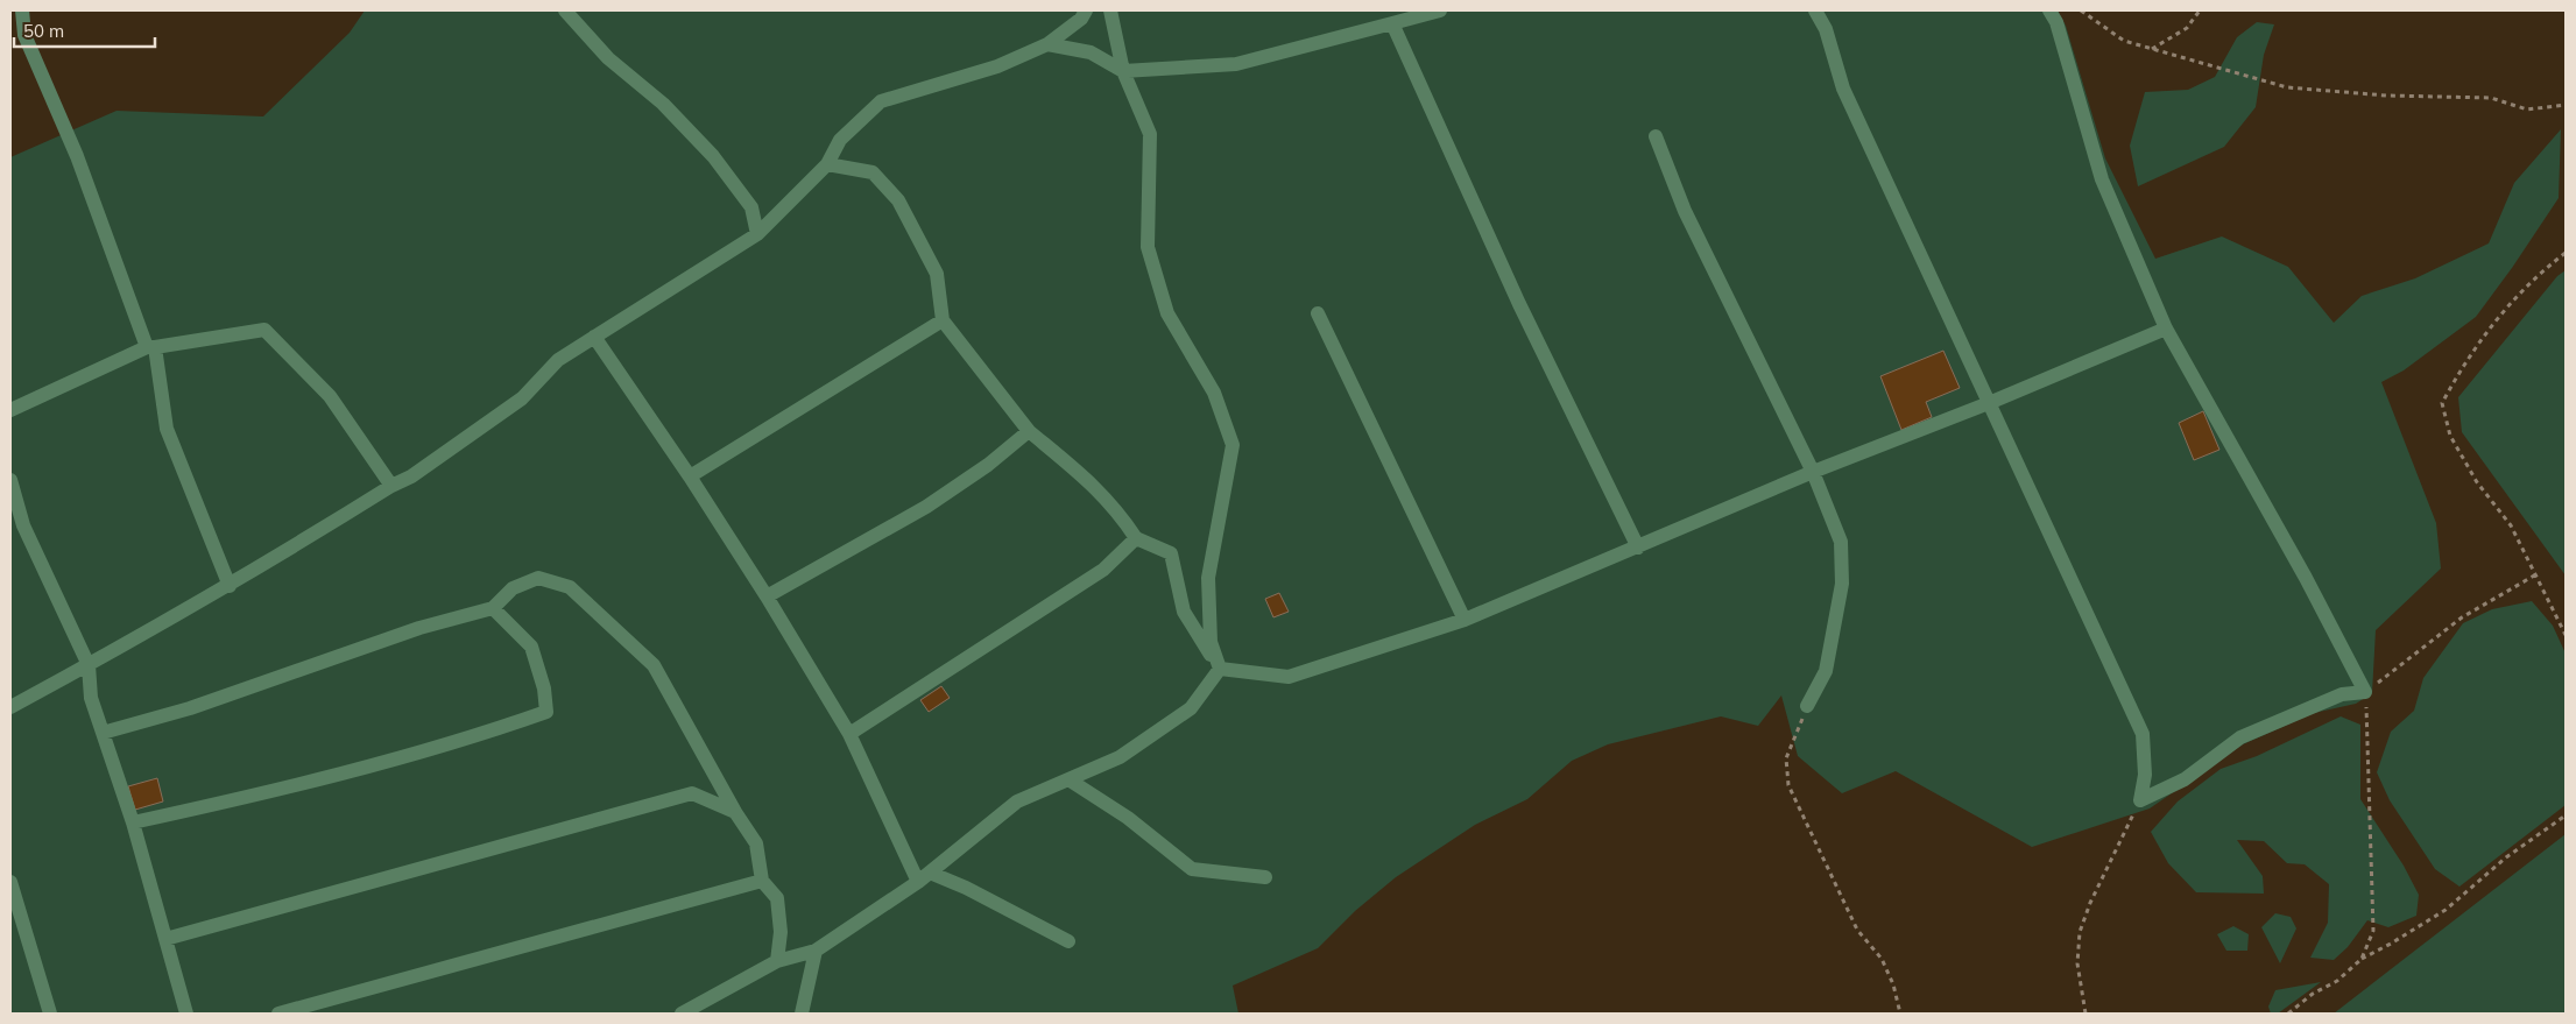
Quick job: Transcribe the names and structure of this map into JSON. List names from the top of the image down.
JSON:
{
  "scale_bar": "50 m"
}
